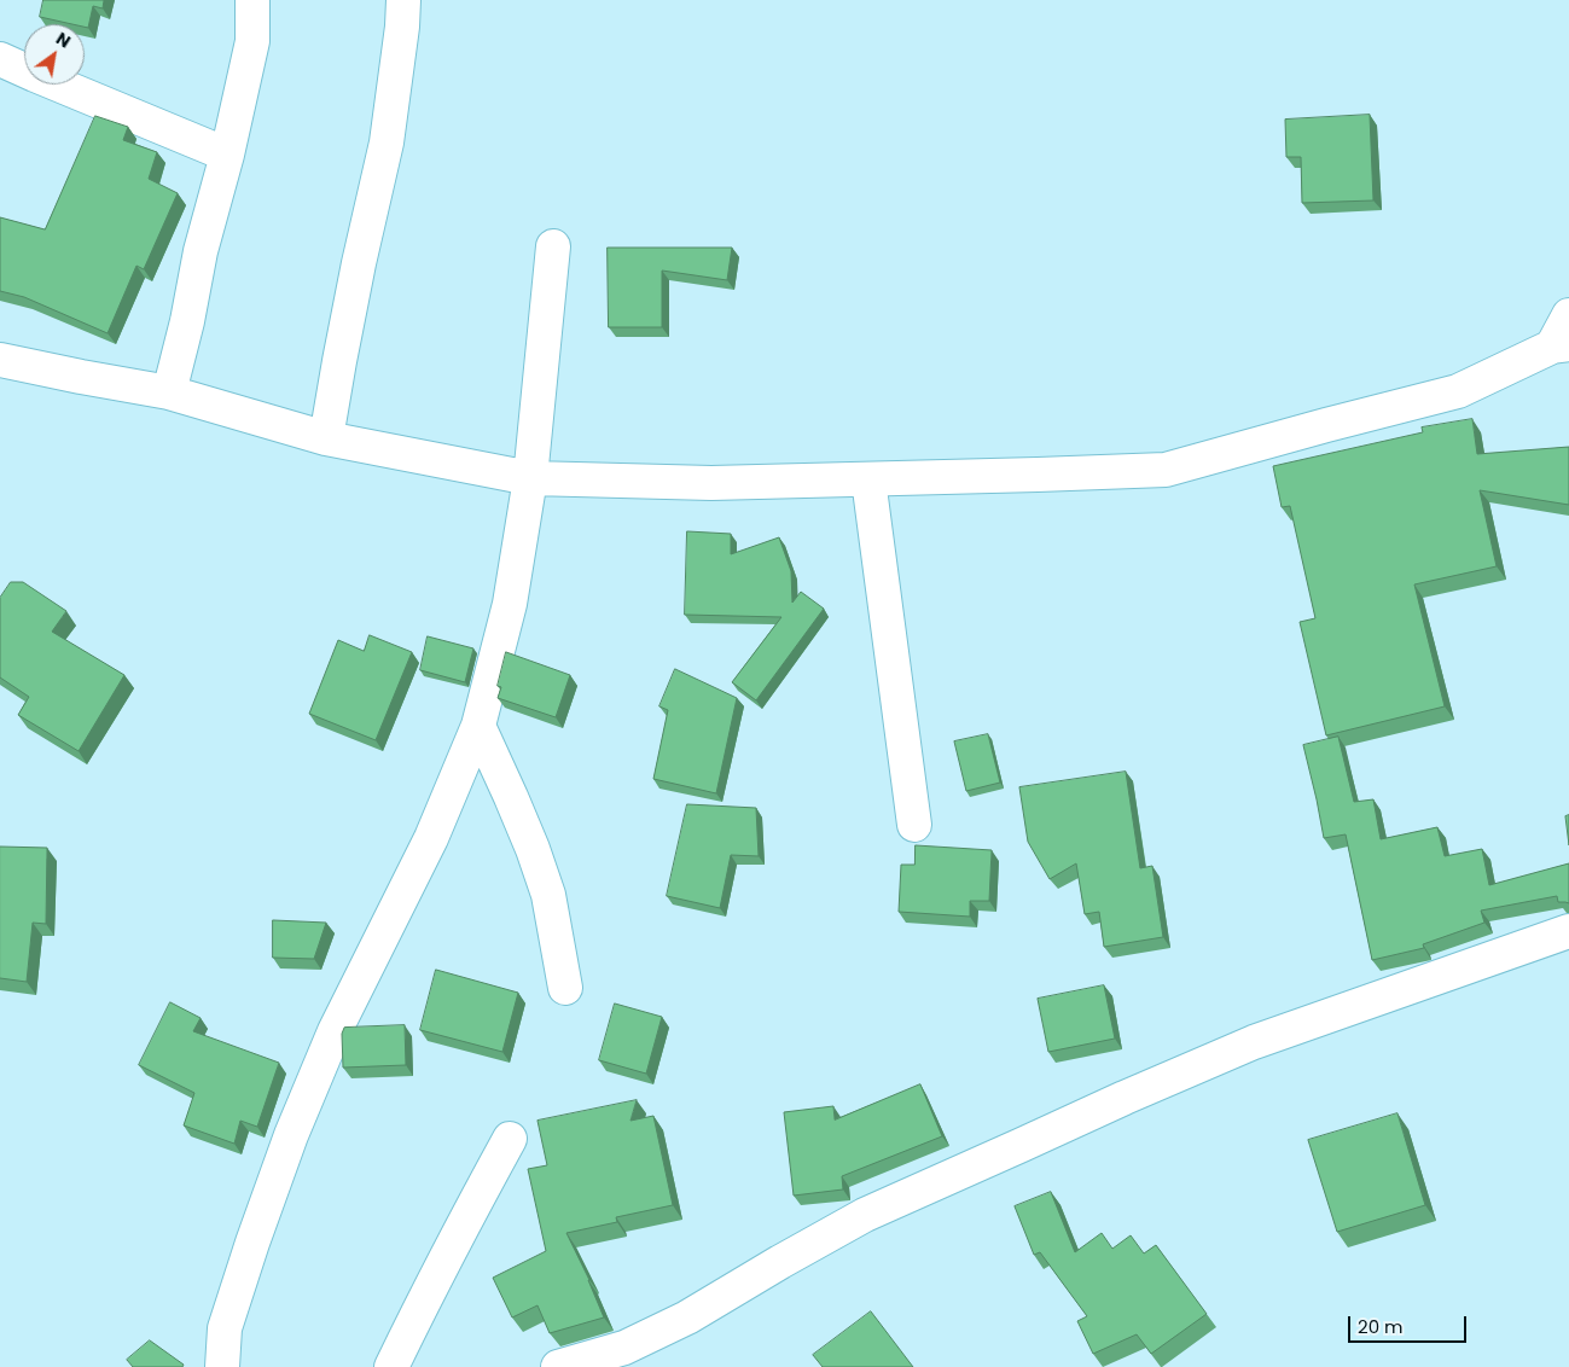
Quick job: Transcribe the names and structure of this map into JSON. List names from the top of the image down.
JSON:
{
  "scale_bar": "20 m",
  "north": "top right"
}
